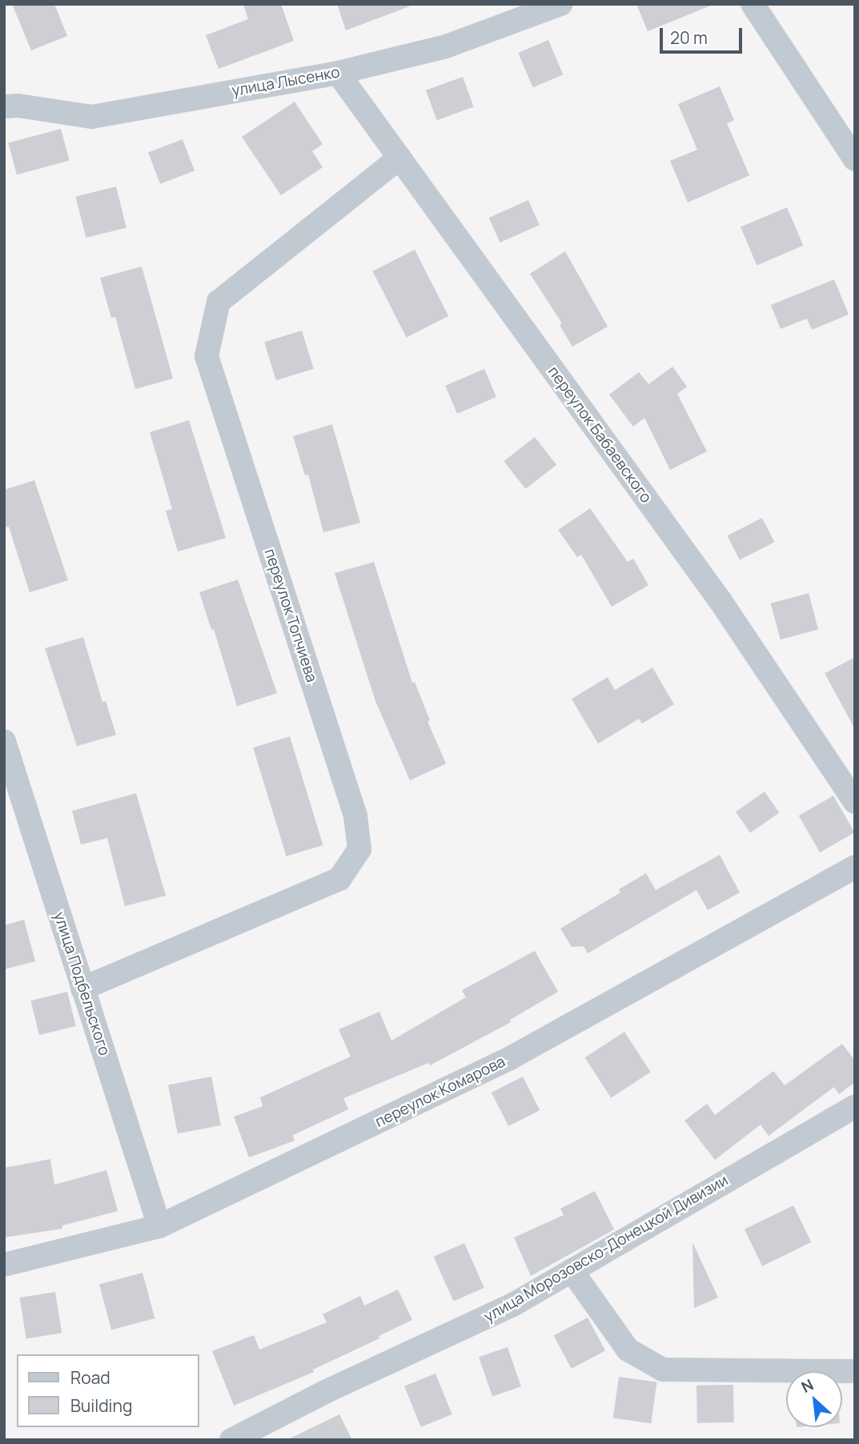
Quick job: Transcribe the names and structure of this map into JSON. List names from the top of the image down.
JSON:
{
  "streets": {
    "street": [
      "улица Лысенко",
      "переулок Бабаевского",
      "переулок Топчиева",
      "улица Подбельского",
      "переулок Комарова",
      "улица Морозовско-Донецкой Дивизии"
    ]
  },
  "crossings": [
    ["улица Лысенко", "переулок Бабаевского"],
    ["переулок Бабаевского", "переулок Топчиева"],
    ["переулок Топчиева", "улица Подбельского"],
    ["улица Подбельского", "переулок Комарова"]
  ],
  "legend": ["Road", "Building"],
  "scale_bar": "20 m",
  "north": "top left"
}
